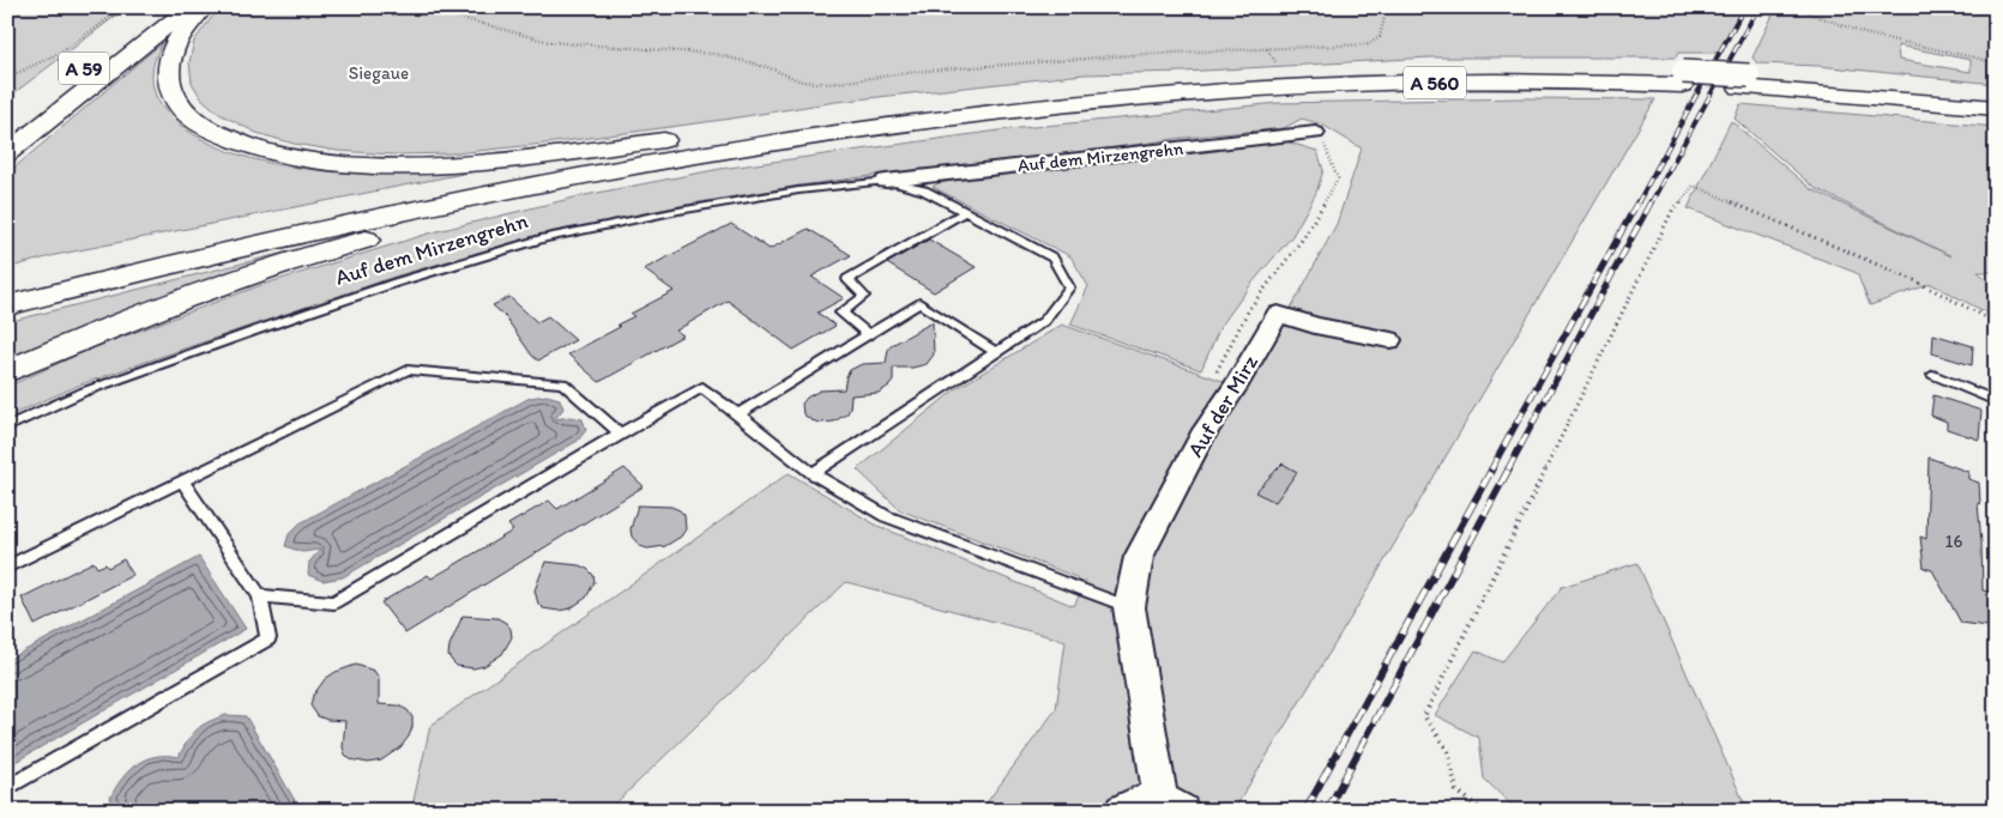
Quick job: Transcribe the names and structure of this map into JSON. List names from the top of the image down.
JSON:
{
  "streets": {
    "highway": ["A 59", "A 560"],
    "street": ["Auf dem Mirzengrehn", "Auf der Mirz"]
  },
  "parks": ["Siegaue"],
  "house_numbers": ["16"]
}
